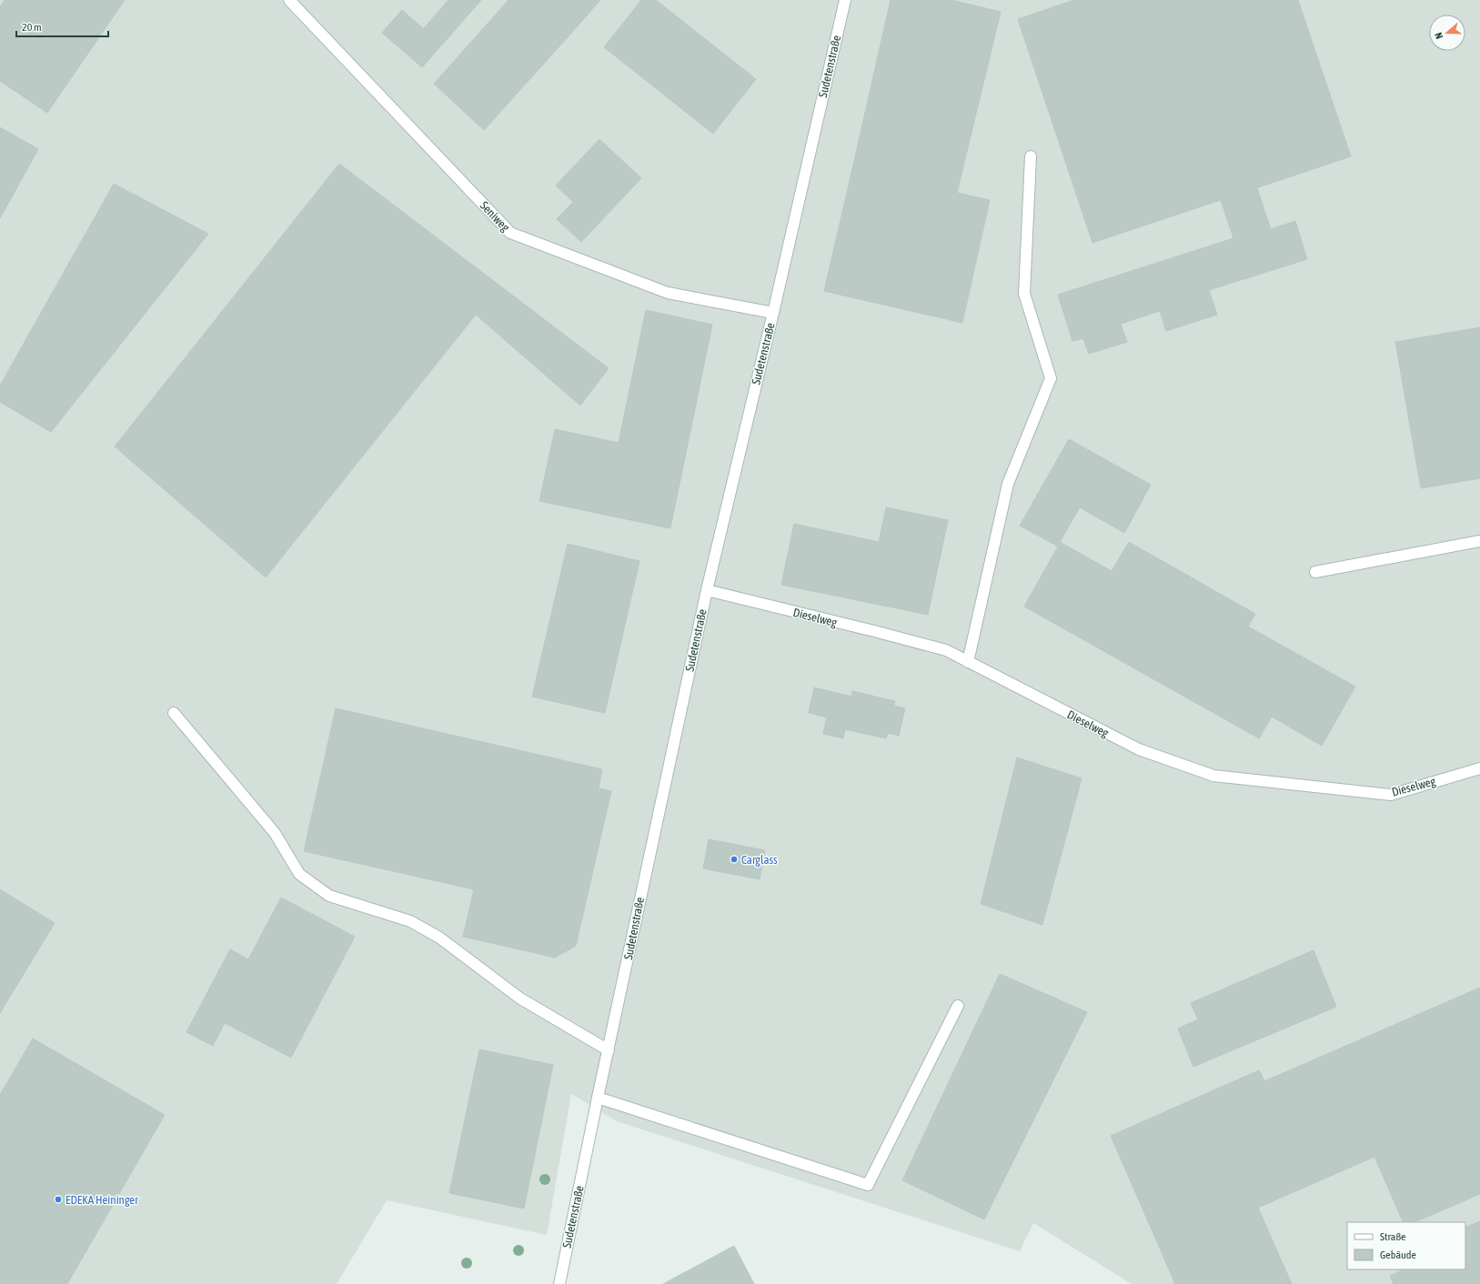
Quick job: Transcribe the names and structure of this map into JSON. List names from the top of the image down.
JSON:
{
  "streets": {
    "street": ["Sudetenstraße", "Seniweg", "Dieselweg"]
  },
  "crossings": [
    ["Sudetenstraße", "Seniweg"],
    ["Sudetenstraße", "Dieselweg"]
  ],
  "places": ["Carglass", "EDEKA Heininger"],
  "legend": ["Straße", "Gebäude"],
  "scale_bar": "20 m",
  "north": "left"
}
